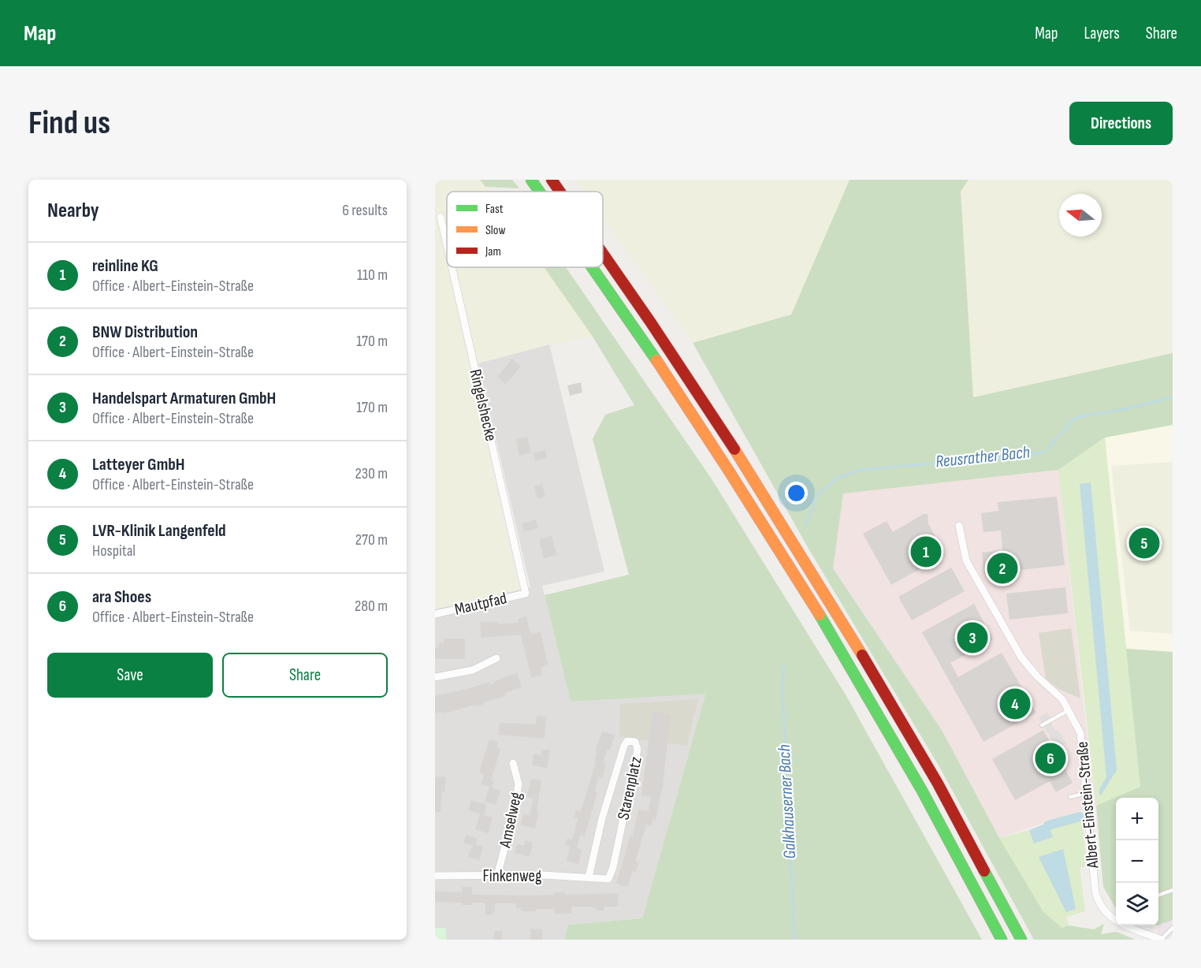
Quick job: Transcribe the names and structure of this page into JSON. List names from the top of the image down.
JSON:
{
  "streets": {
    "street": [
      "Ringelshecke",
      "Mautpfad",
      "Starenplatz",
      "Albert-Einstein-Straße",
      "Amselweg",
      "Finkenweg"
    ]
  },
  "crossings": [
    ["Ringelshecke", "Mautpfad"],
    ["Starenplatz", "Finkenweg"],
    ["Amselweg", "Finkenweg"]
  ],
  "water": ["Reusrather Bach", "Galkhauserner Bach"],
  "legend": ["Fast", "Slow", "Jam"],
  "north": "left",
  "page": {
    "header": "Map",
    "nav": ["Map", "Layers", "Share"],
    "buttons": [
      "Directions",
      ["Save", "Share"]
    ],
    "title": "Find us",
    "heading": ["Nearby", "6 results"],
    "list": [
      {
        "mark": "1",
        "name": "reinline KG",
        "note": "Office · Albert-Einstein-Straße",
        "value": "110 m"
      },
      {
        "mark": "2",
        "name": "BNW Distribution",
        "note": "Office · Albert-Einstein-Straße",
        "value": "170 m"
      },
      {
        "mark": "3",
        "name": "Handelspart Armaturen GmbH",
        "note": "Office · Albert-Einstein-Straße",
        "value": "170 m"
      },
      {
        "mark": "4",
        "name": "Latteyer GmbH",
        "note": "Office · Albert-Einstein-Straße",
        "value": "230 m"
      },
      {
        "mark": "5",
        "name": "LVR-Klinik Langenfeld",
        "note": "Hospital",
        "value": "270 m"
      },
      {
        "mark": "6",
        "name": "ara Shoes",
        "note": "Office · Albert-Einstein-Straße",
        "value": "280 m"
      }
    ],
    "pins": [
      "5",
      "1",
      "2",
      "3",
      "4",
      "6"
    ],
    "map_buttons": ["+", "−"]
  }
}
